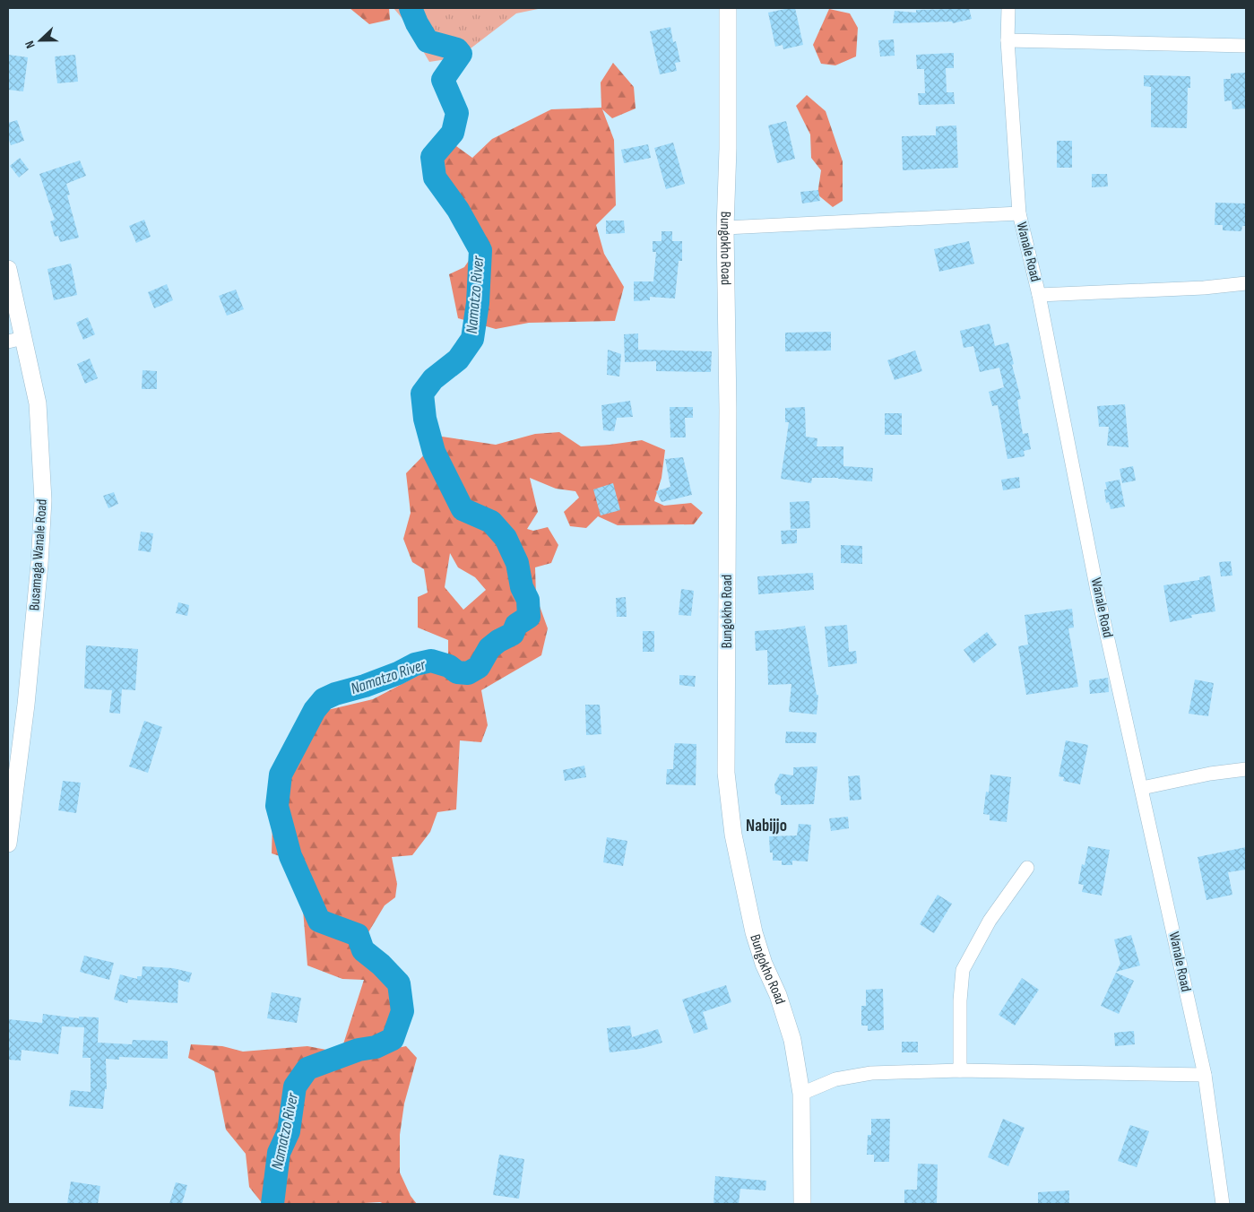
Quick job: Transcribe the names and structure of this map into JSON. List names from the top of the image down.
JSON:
{
  "streets": {
    "street": ["Bungokho Road", "Wanale Road", "Busamaga Wanale Road"]
  },
  "districts": ["Nabijjo"],
  "water": ["Namatzo River"],
  "north": "left"
}
